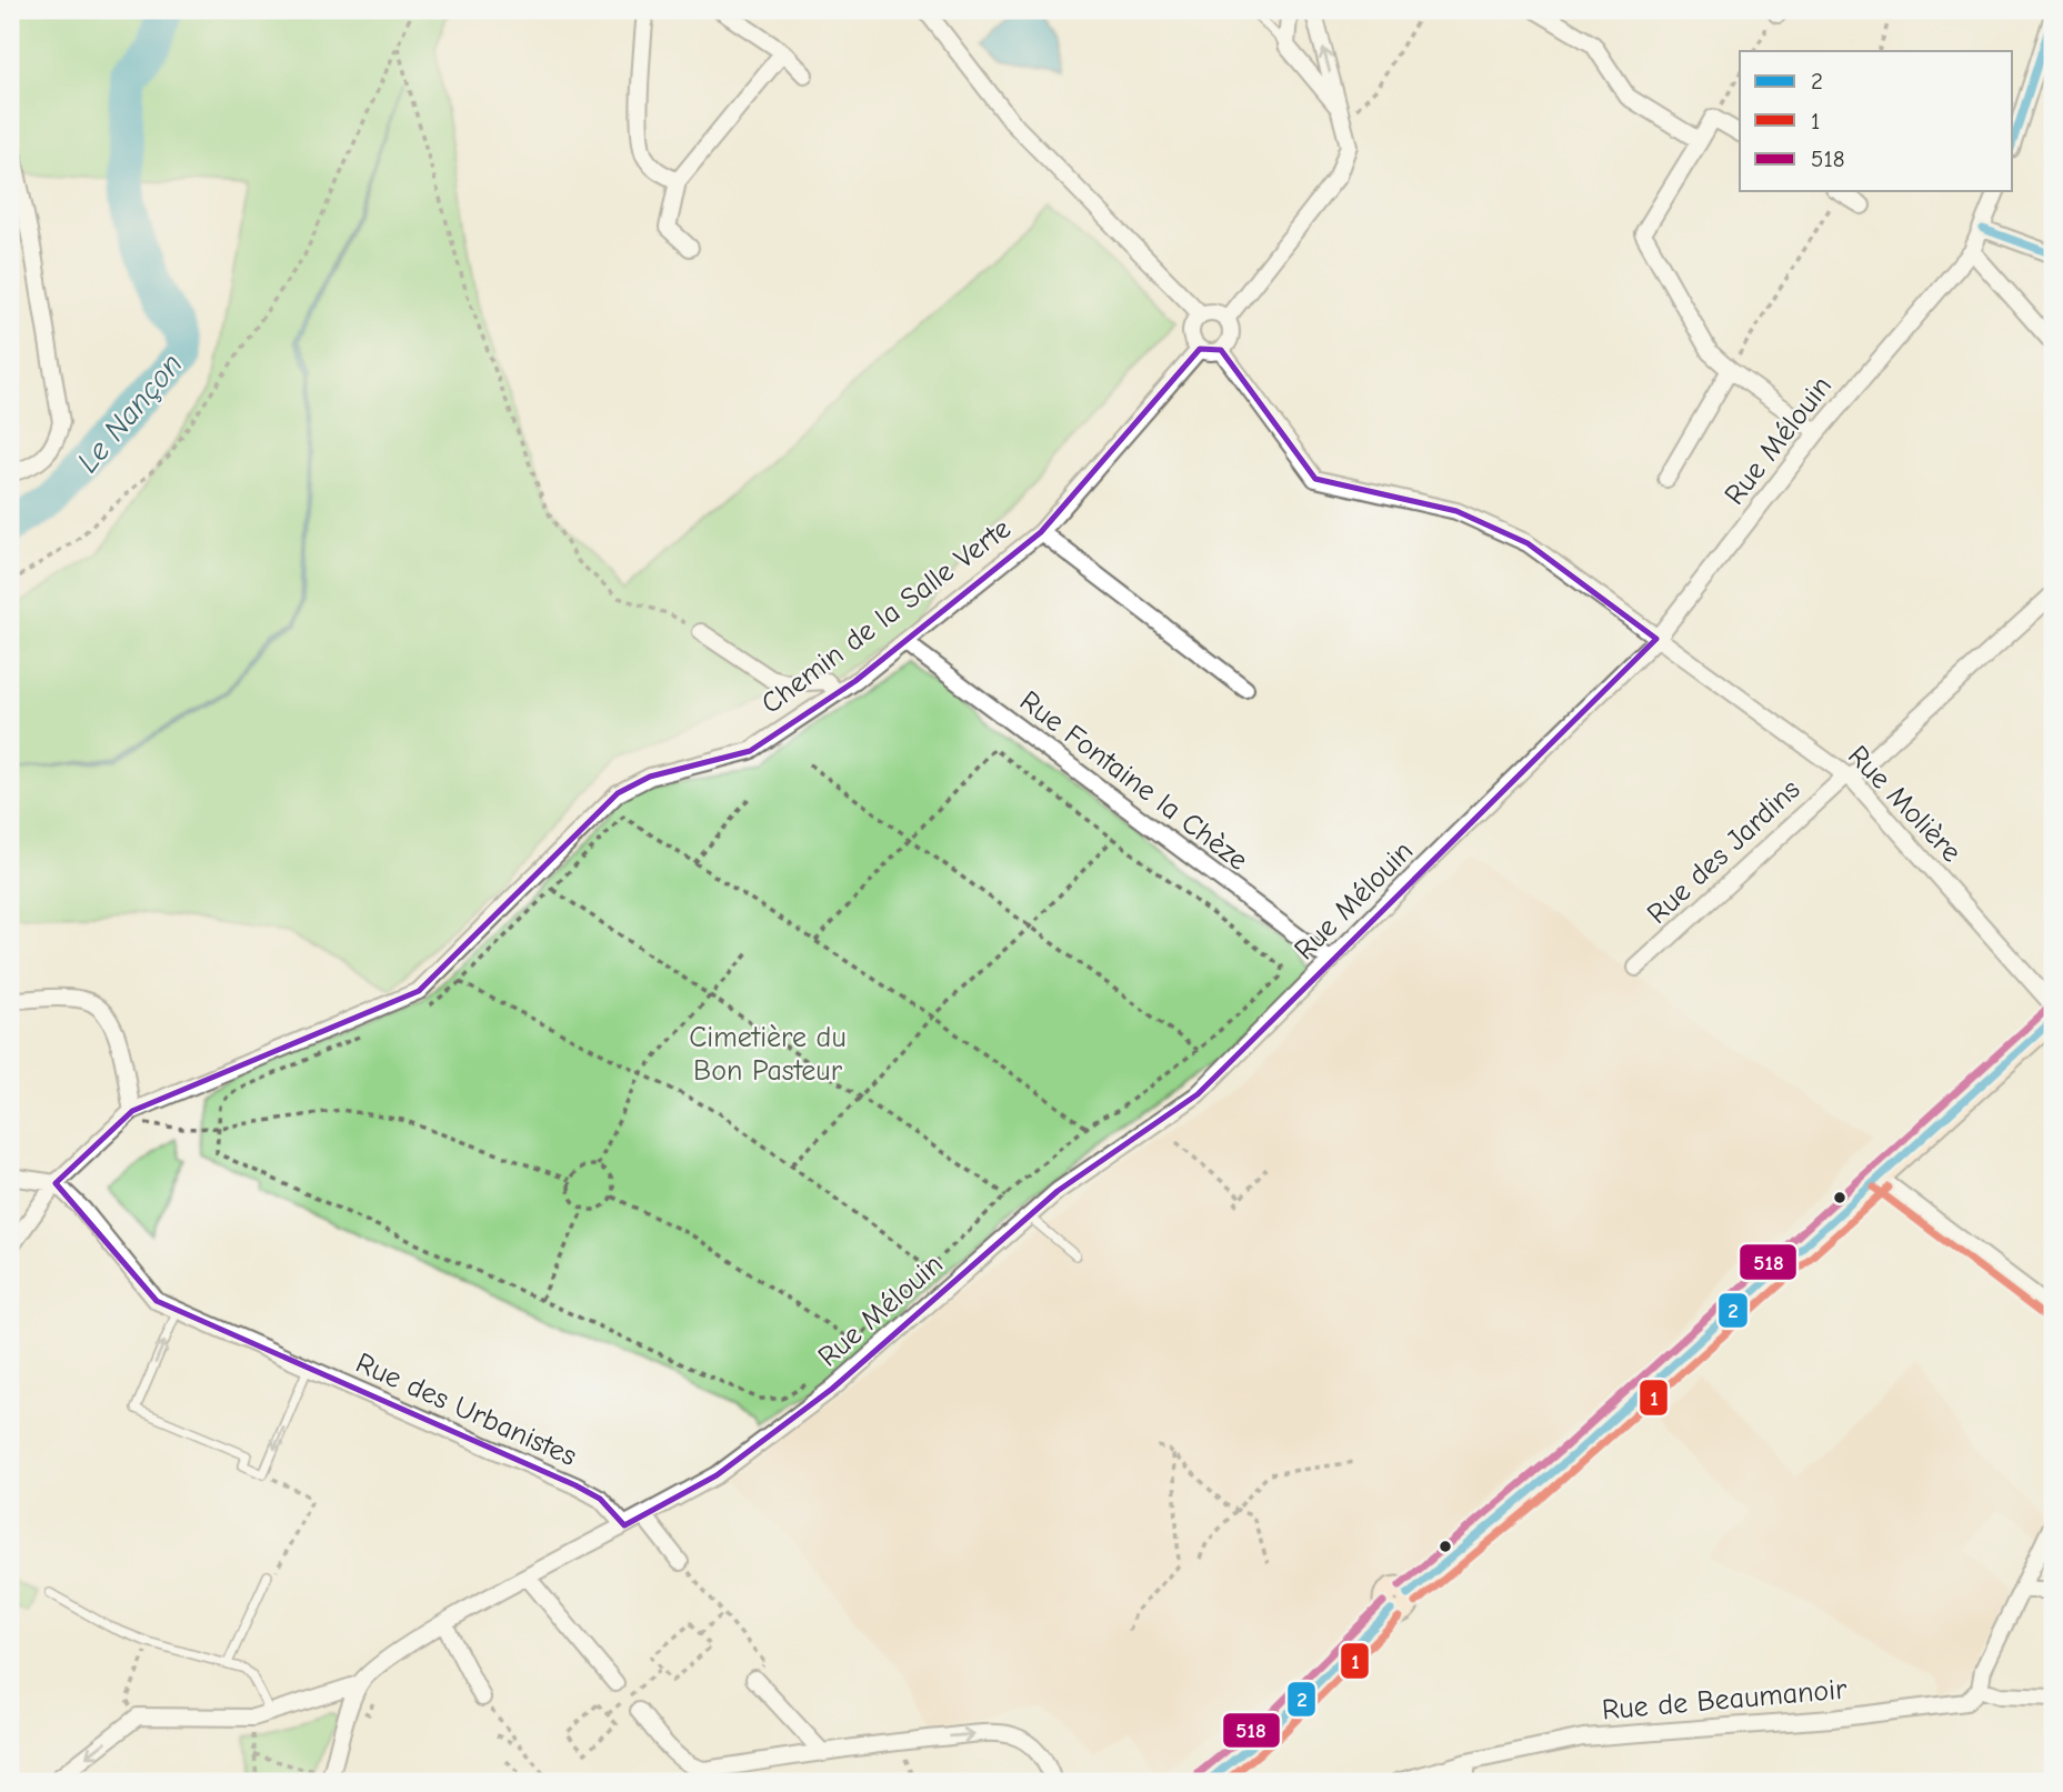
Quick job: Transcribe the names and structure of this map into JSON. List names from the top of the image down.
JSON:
{
  "streets": {
    "street": [
      "Rue Mélouin",
      "Chemin de la Salle Verte",
      "Rue Fontaine la Chèze",
      "Rue Molière",
      "Rue des Jardins",
      "Rue des Urbanistes",
      "Rue de Beaumanoir"
    ]
  },
  "crossings": [
    ["Rue Mélouin", "Rue Fontaine la Chèze"],
    ["Rue Mélouin", "Rue Molière"],
    ["Rue Mélouin", "Rue des Urbanistes"],
    ["Chemin de la Salle Verte", "Rue Fontaine la Chèze"],
    ["Chemin de la Salle Verte", "Rue Molière"],
    ["Chemin de la Salle Verte", "Rue des Urbanistes"],
    ["Rue Molière", "Rue des Jardins"]
  ],
  "water": ["Le Nançon"],
  "parks": ["Cimetière du Bon Pasteur"],
  "lines": ["transit line 2", "transit line 518", "transit line 1"],
  "legend": ["2", "1", "518"]
}
